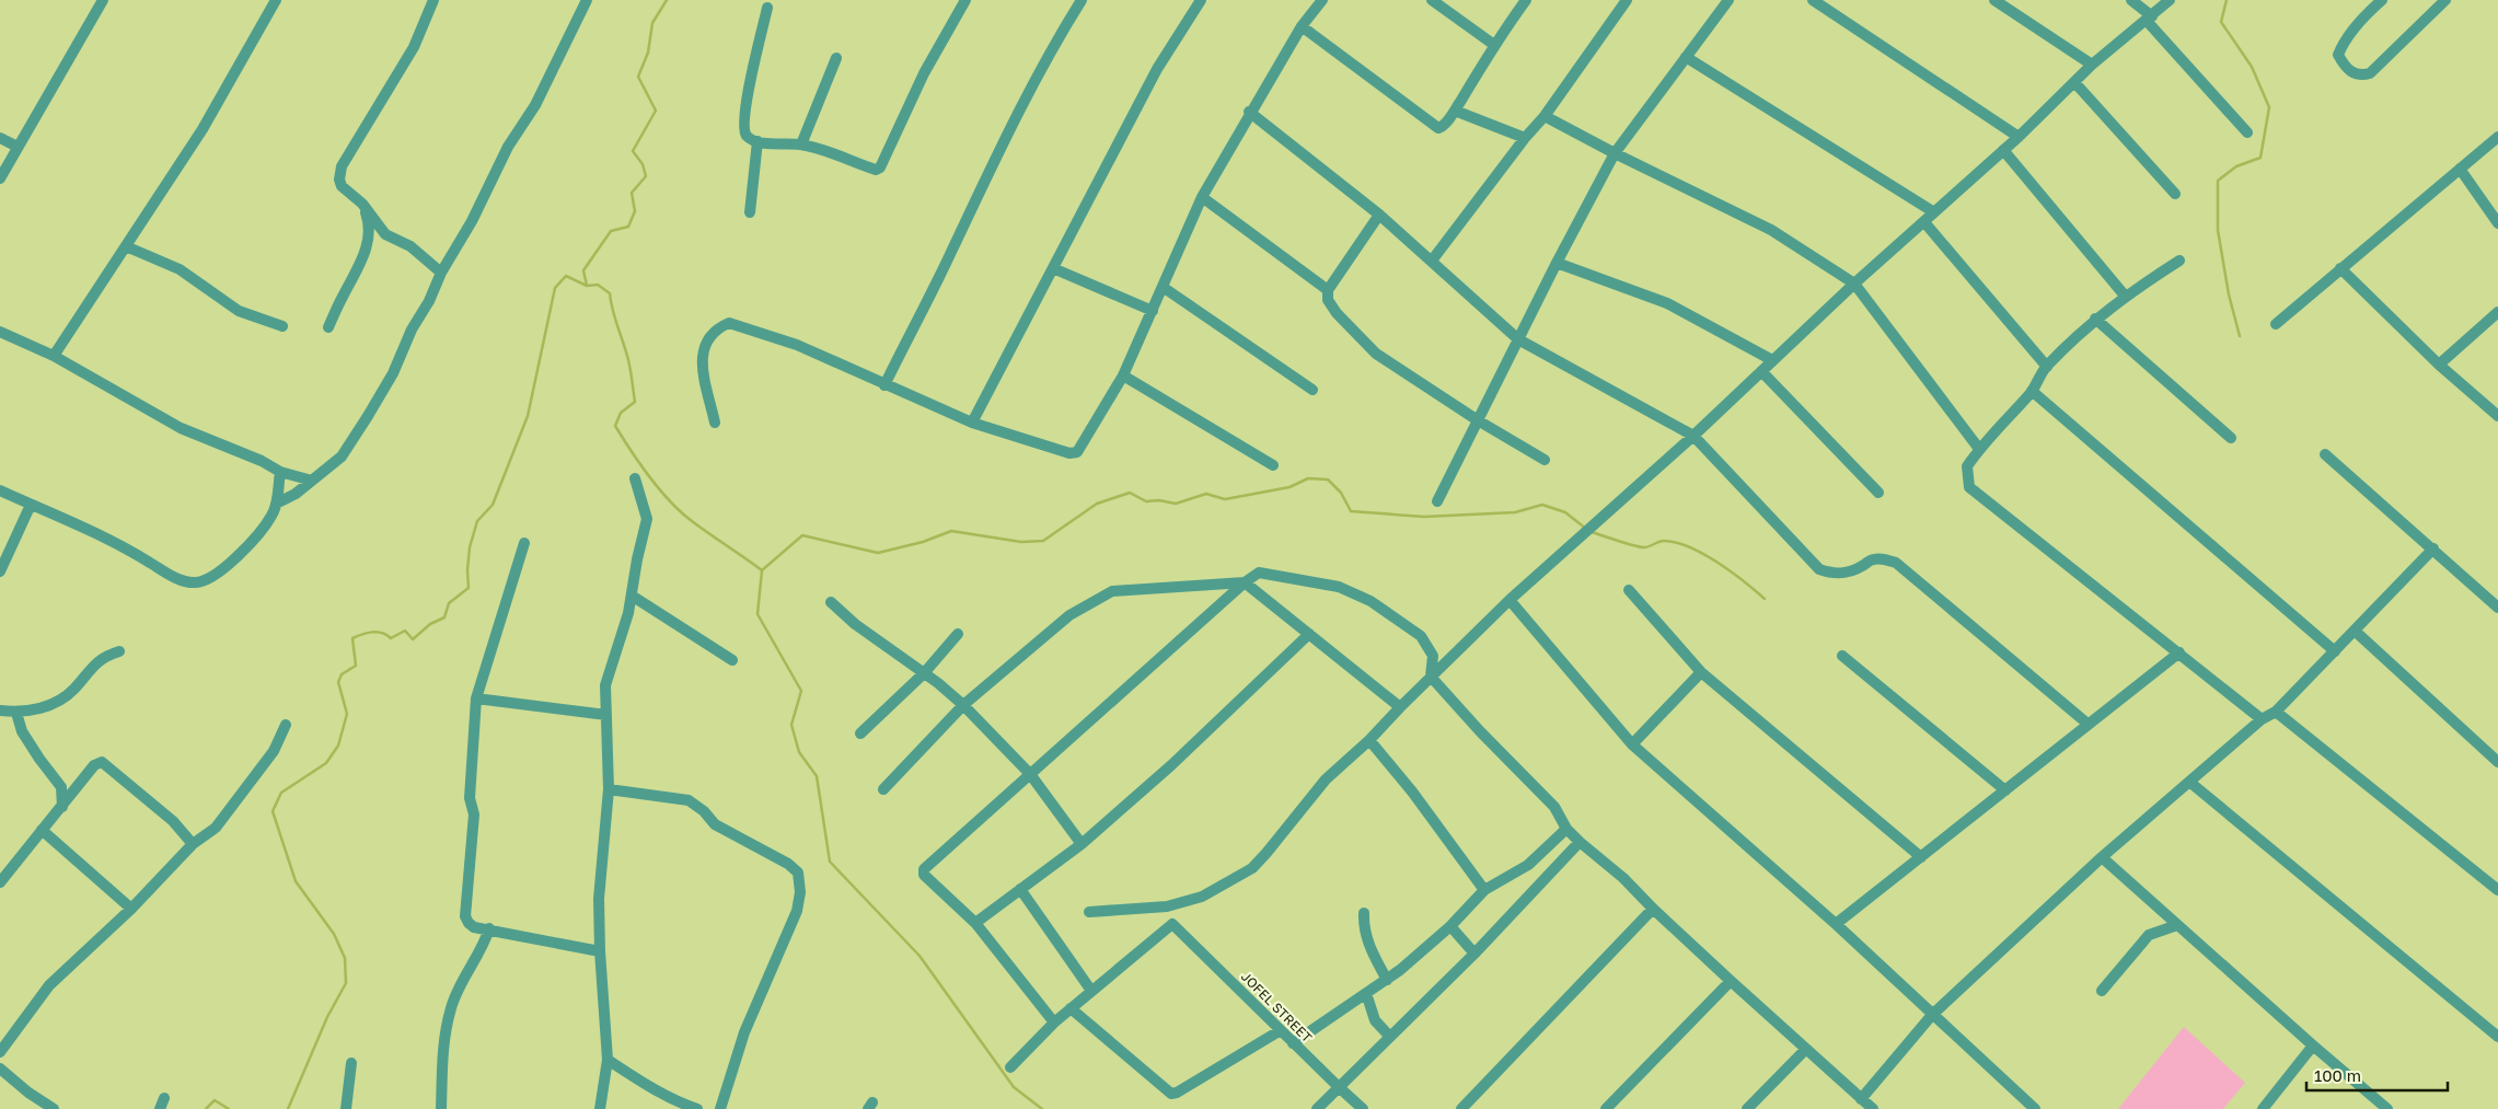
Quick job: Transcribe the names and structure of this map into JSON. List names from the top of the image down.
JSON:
{
  "streets": {
    "street": ["JOFEL STREET"]
  },
  "scale_bar": "100 m"
}
